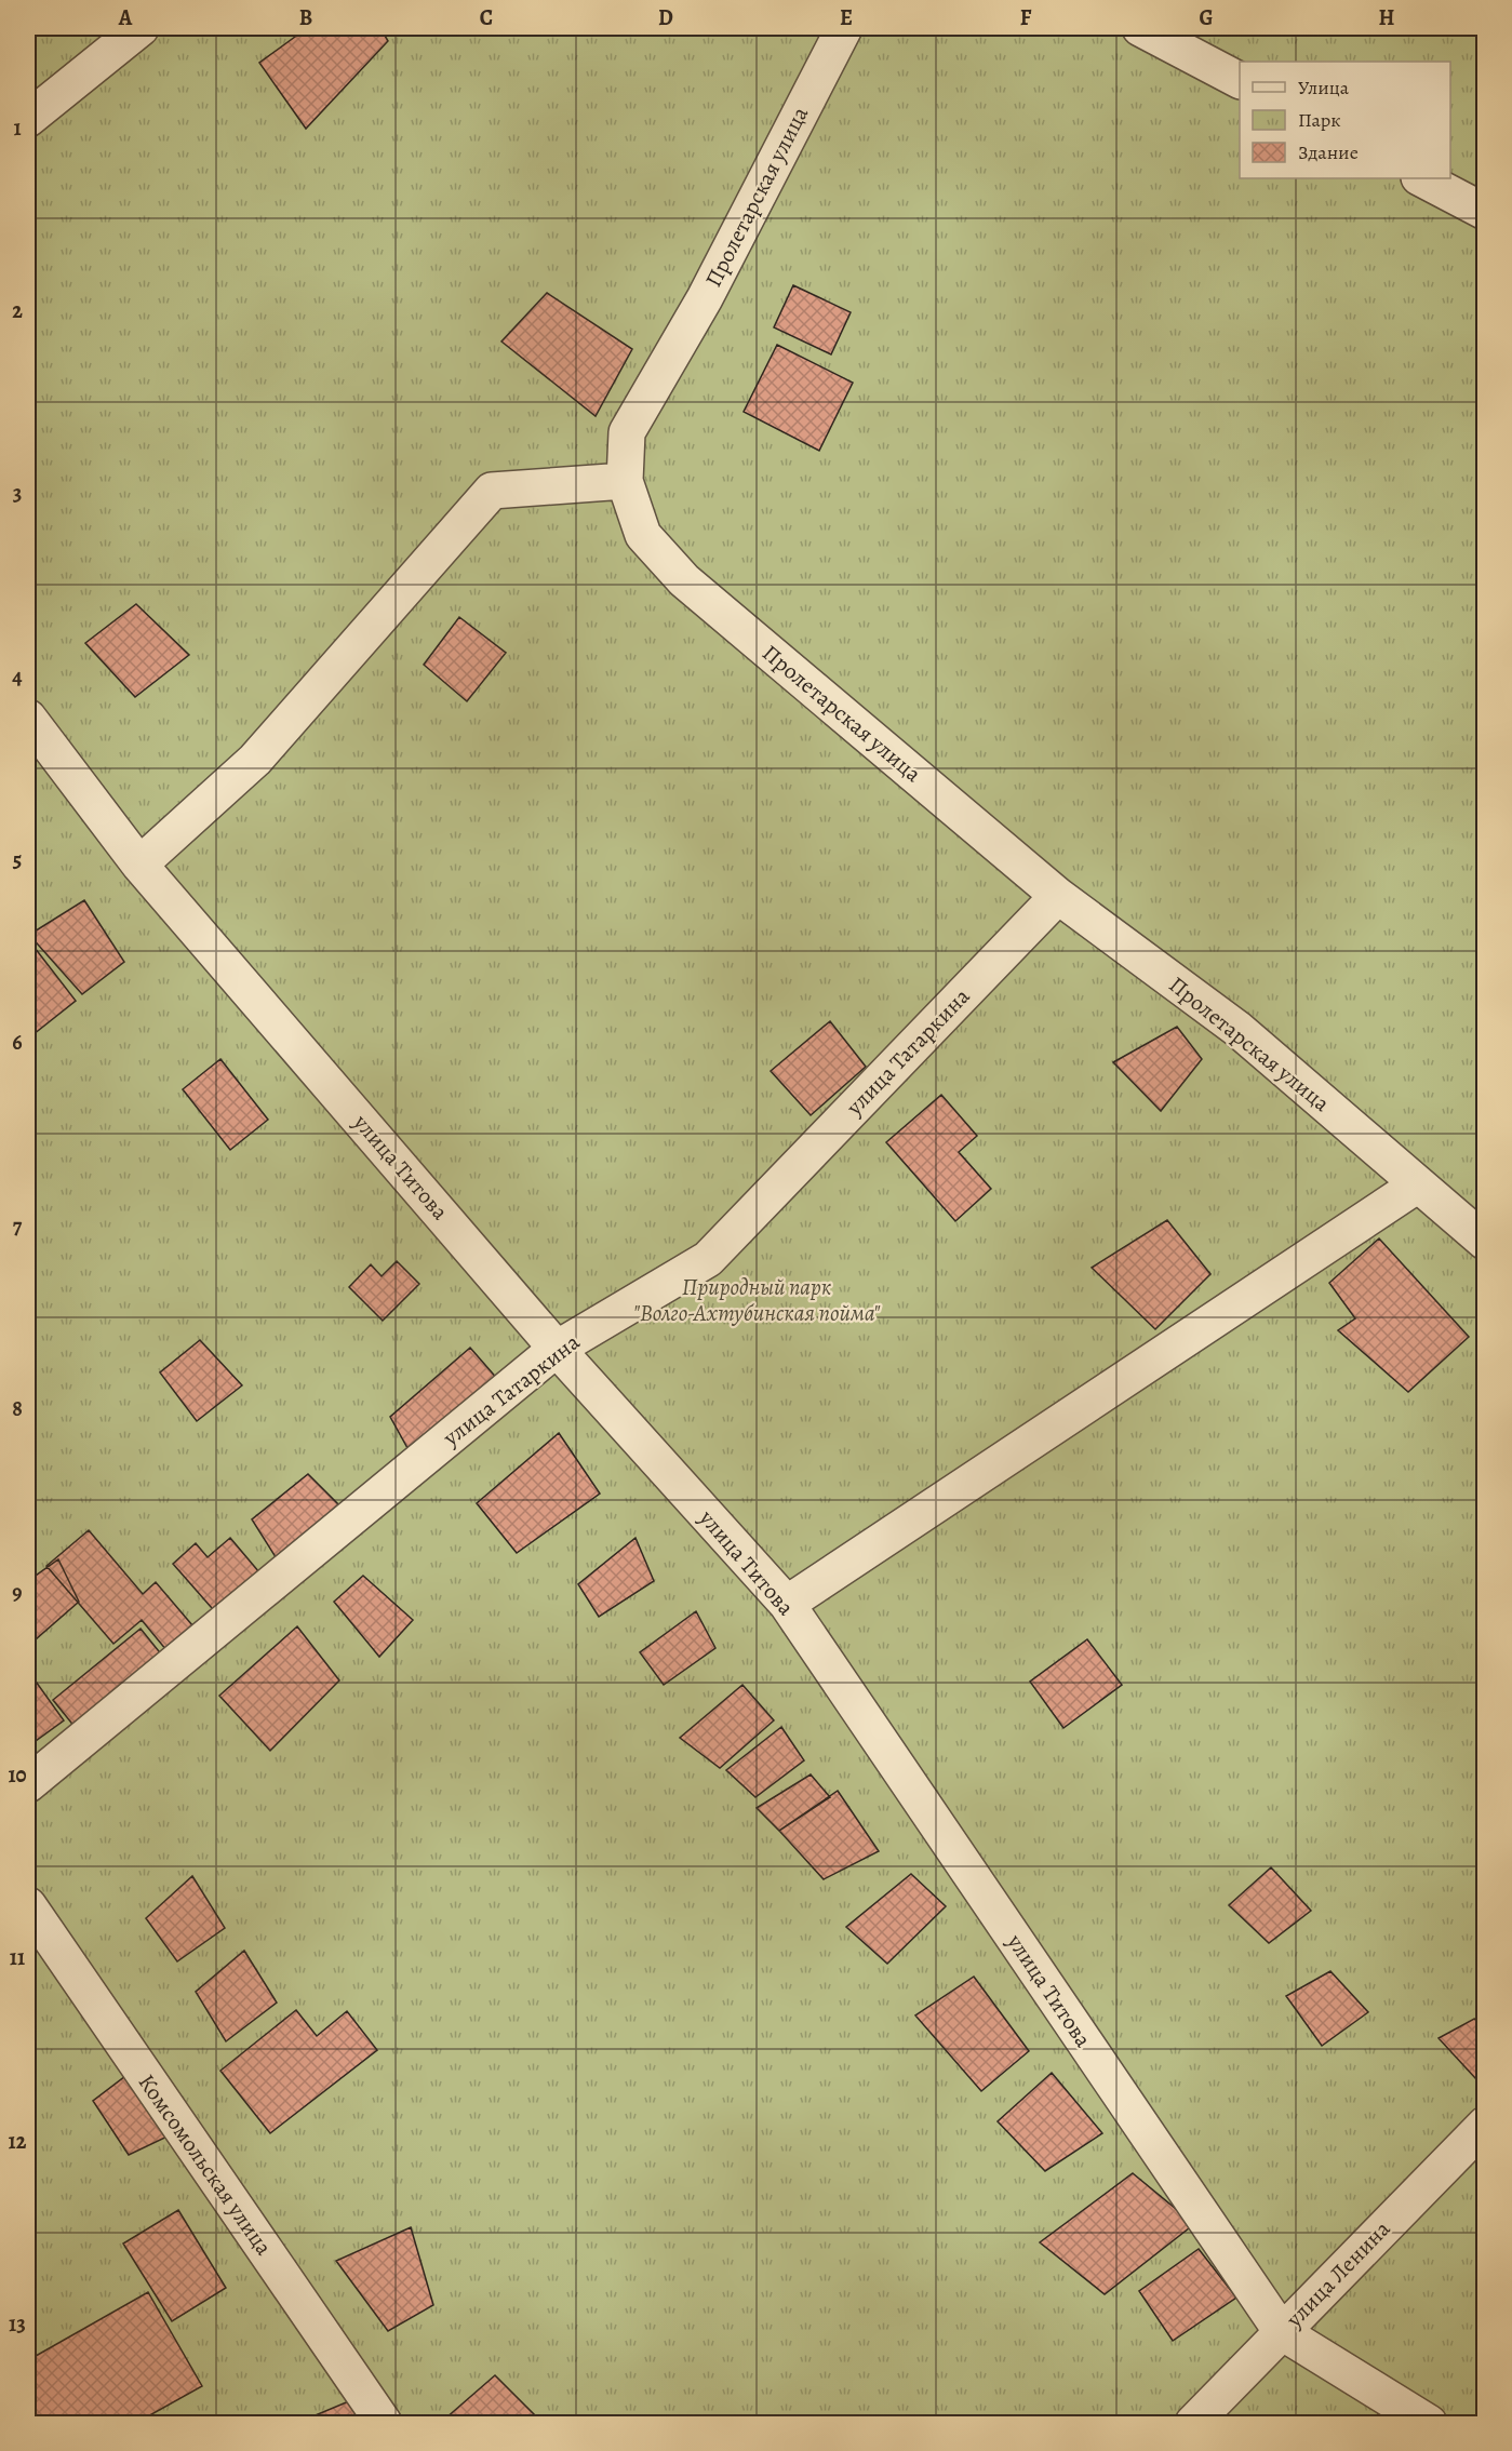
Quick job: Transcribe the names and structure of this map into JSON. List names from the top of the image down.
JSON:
{
  "streets": {
    "street": [
      "Пролетарская улица",
      "улица Татаркина",
      "улица Титова",
      "Комсомольская улица",
      "улица Ленина"
    ]
  },
  "crossings": [
    ["Пролетарская улица", "улица Татаркина"],
    ["улица Татаркина", "улица Титова"],
    ["улица Титова", "улица Ленина"]
  ],
  "parks": ["Природный парк \"Волго-Ахтубинская пойма\""],
  "legend": ["Улица", "Парк", "Здание"],
  "grid": {
    "columns": [
      "A",
      "B",
      "C",
      "D",
      "E",
      "F",
      "G",
      "H"
    ],
    "rows": [
      "1",
      "2",
      "3",
      "4",
      "5",
      "6",
      "7",
      "8",
      "9",
      "10",
      "11",
      "12",
      "13"
    ]
  }
}
